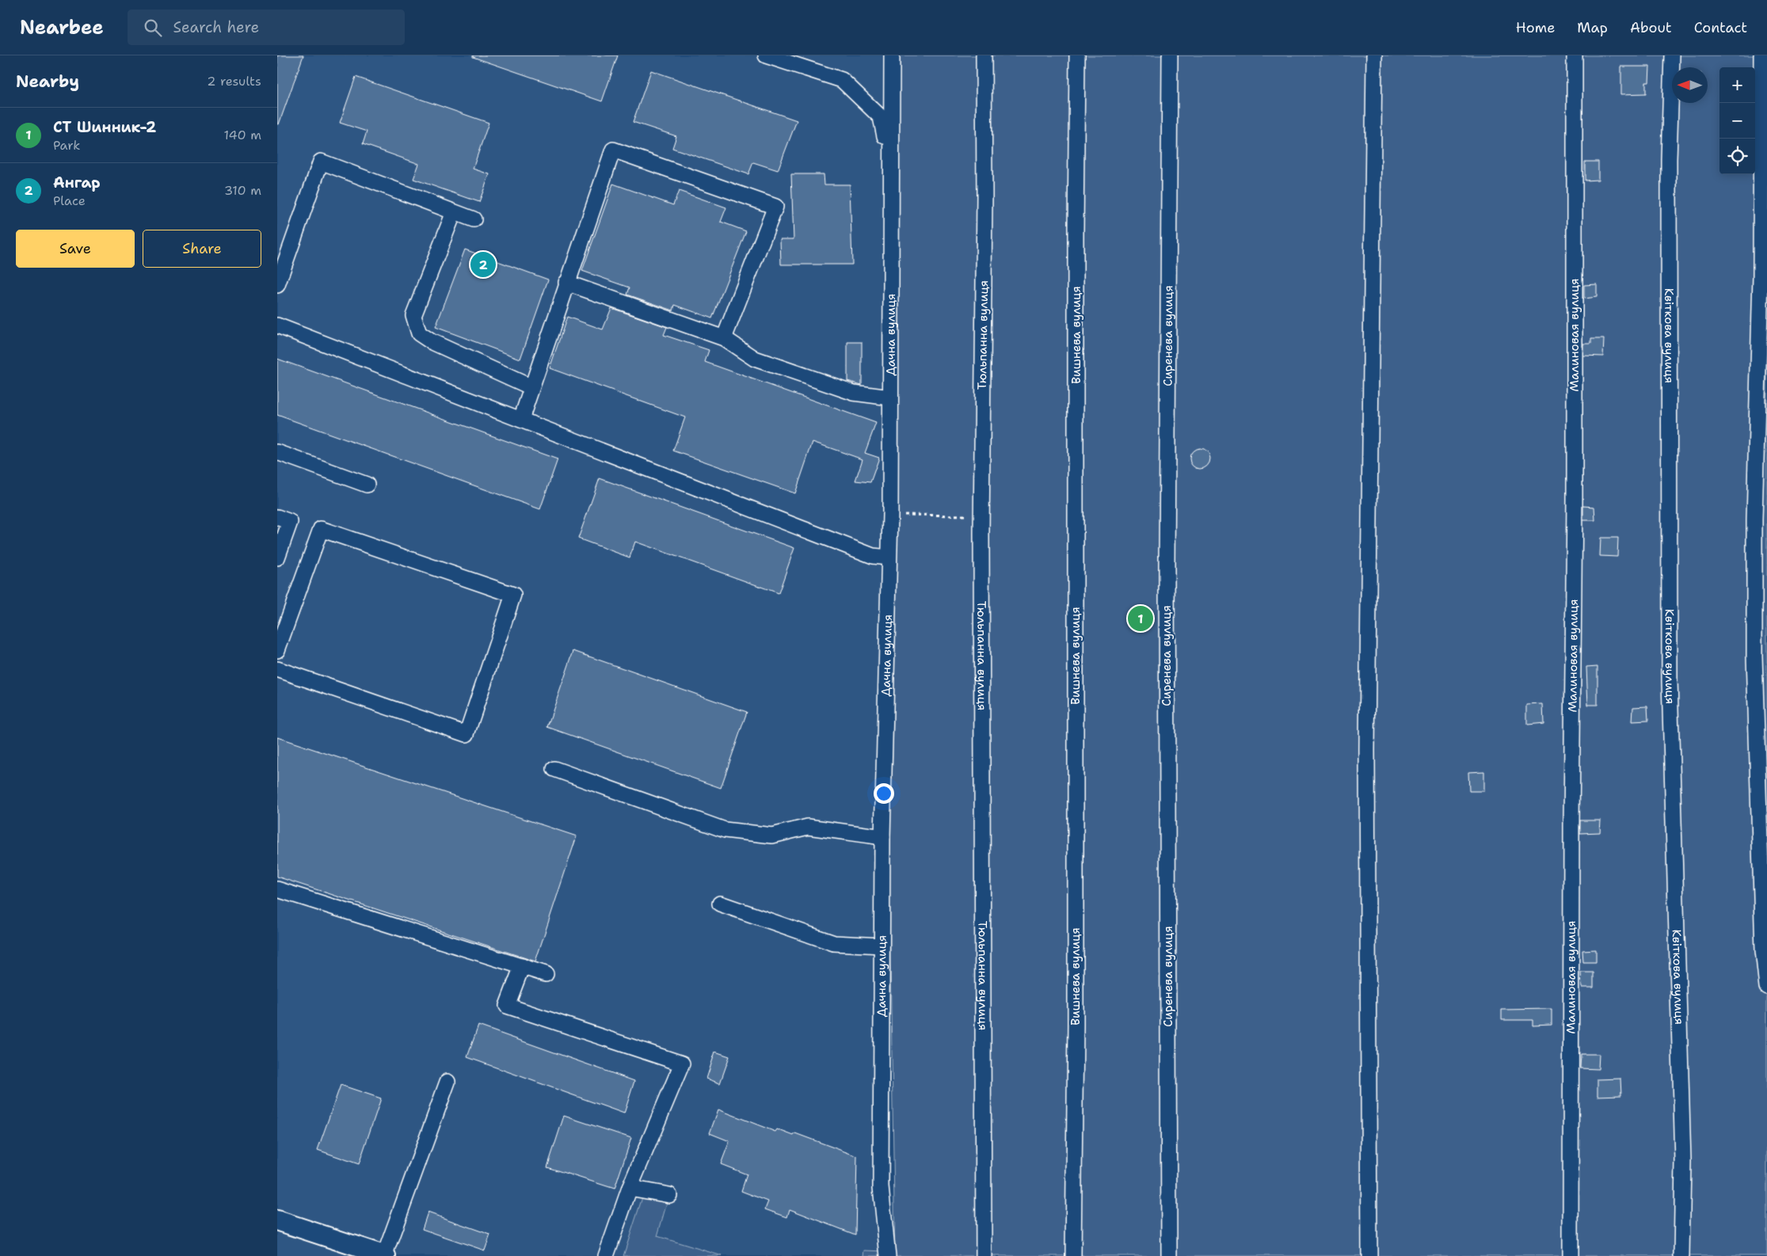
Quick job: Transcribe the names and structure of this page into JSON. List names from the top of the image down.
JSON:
{
  "streets": {
    "street": [
      "Дачна вулиця",
      "Тюльпанна вулиця",
      "Вишнева вулиця",
      "Сиренева вулиця",
      "Малиновая вулиця",
      "Квіткова вулиця"
    ]
  },
  "north": "left",
  "page": {
    "header": "Nearbee",
    "search": "Search here",
    "nav": [
      "Home",
      "Map",
      "About",
      "Contact"
    ],
    "heading": ["Nearby", "2 results"],
    "map_buttons": ["+", "−"],
    "list": [
      {
        "mark": "1",
        "name": "СТ Шинник-2",
        "note": "Park",
        "value": "140 m"
      },
      {
        "mark": "2",
        "name": "Ангар",
        "note": "Place",
        "value": "310 m"
      }
    ],
    "buttons": ["Save", "Share"],
    "pins": ["2", "1"]
  }
}
